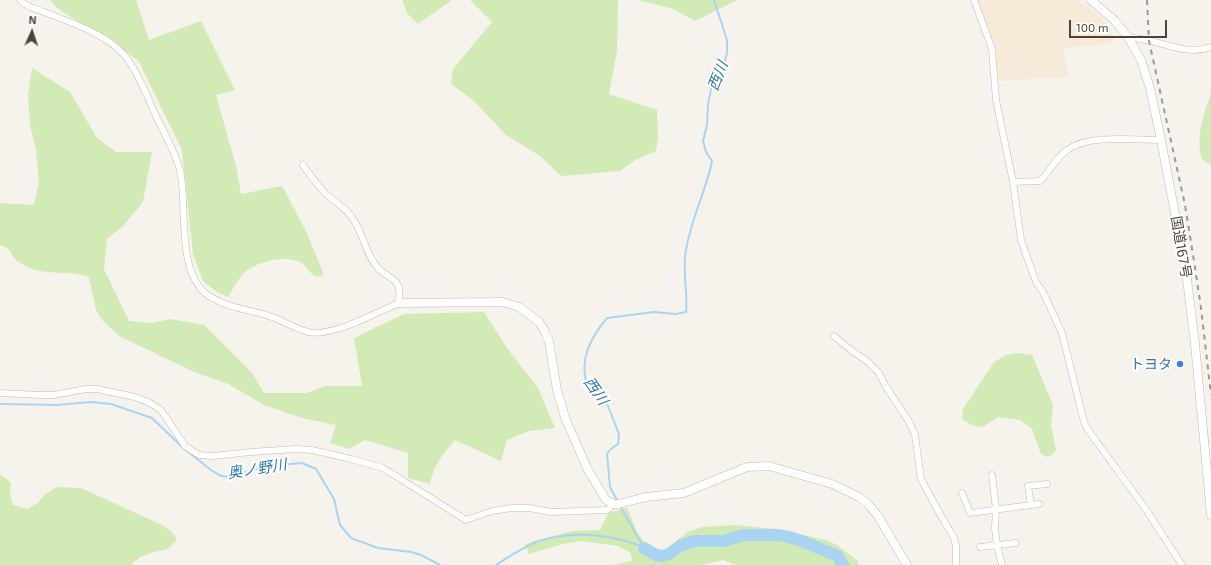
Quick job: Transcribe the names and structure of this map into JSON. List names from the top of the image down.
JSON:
{
  "streets": {
    "street": ["国道167号"]
  },
  "water": ["西川", "奥ノ野川"],
  "places": ["トヨタ"],
  "scale_bar": "100 m",
  "north": "top"
}
